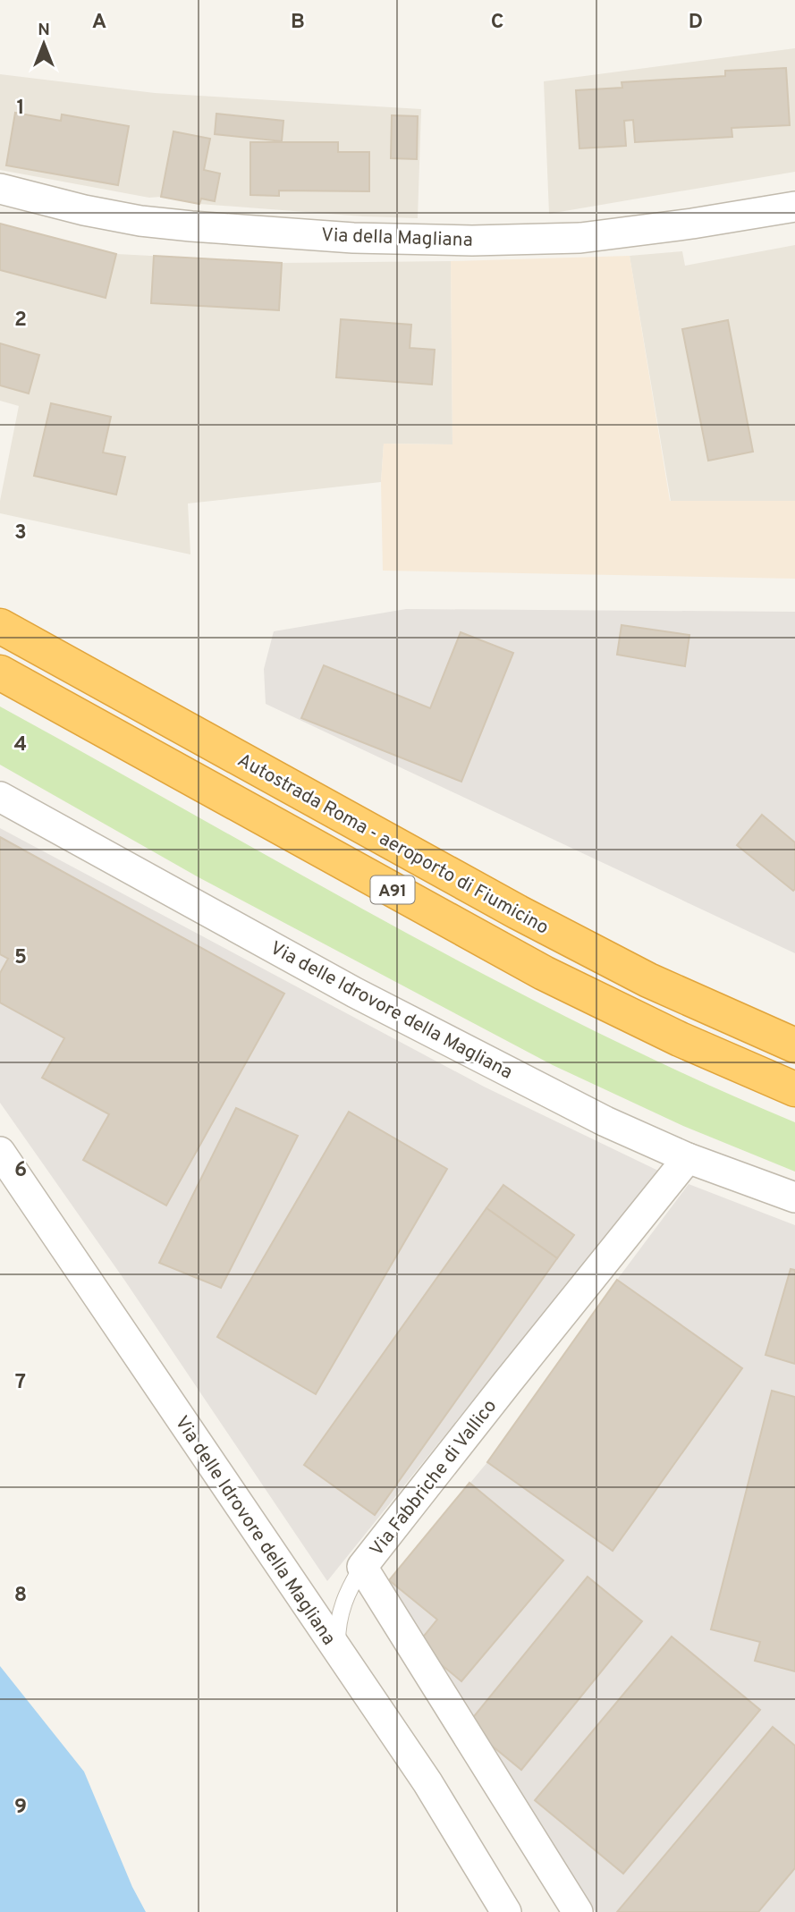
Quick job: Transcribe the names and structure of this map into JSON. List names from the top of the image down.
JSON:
{
  "streets": {
    "highway": ["Autostrada Roma - aeroporto di Fiumicino", "A91"],
    "street": ["Via della Magliana", "Via delle Idrovore della Magliana", "Via Fabbriche di Vallico"]
  },
  "crossings": [
    ["Via delle Idrovore della Magliana", "Via Fabbriche di Vallico"]
  ],
  "north": "top",
  "grid": {
    "columns": [
      "A",
      "B",
      "C",
      "D"
    ],
    "rows": [
      "1",
      "2",
      "3",
      "4",
      "5",
      "6",
      "7",
      "8",
      "9"
    ]
  }
}
